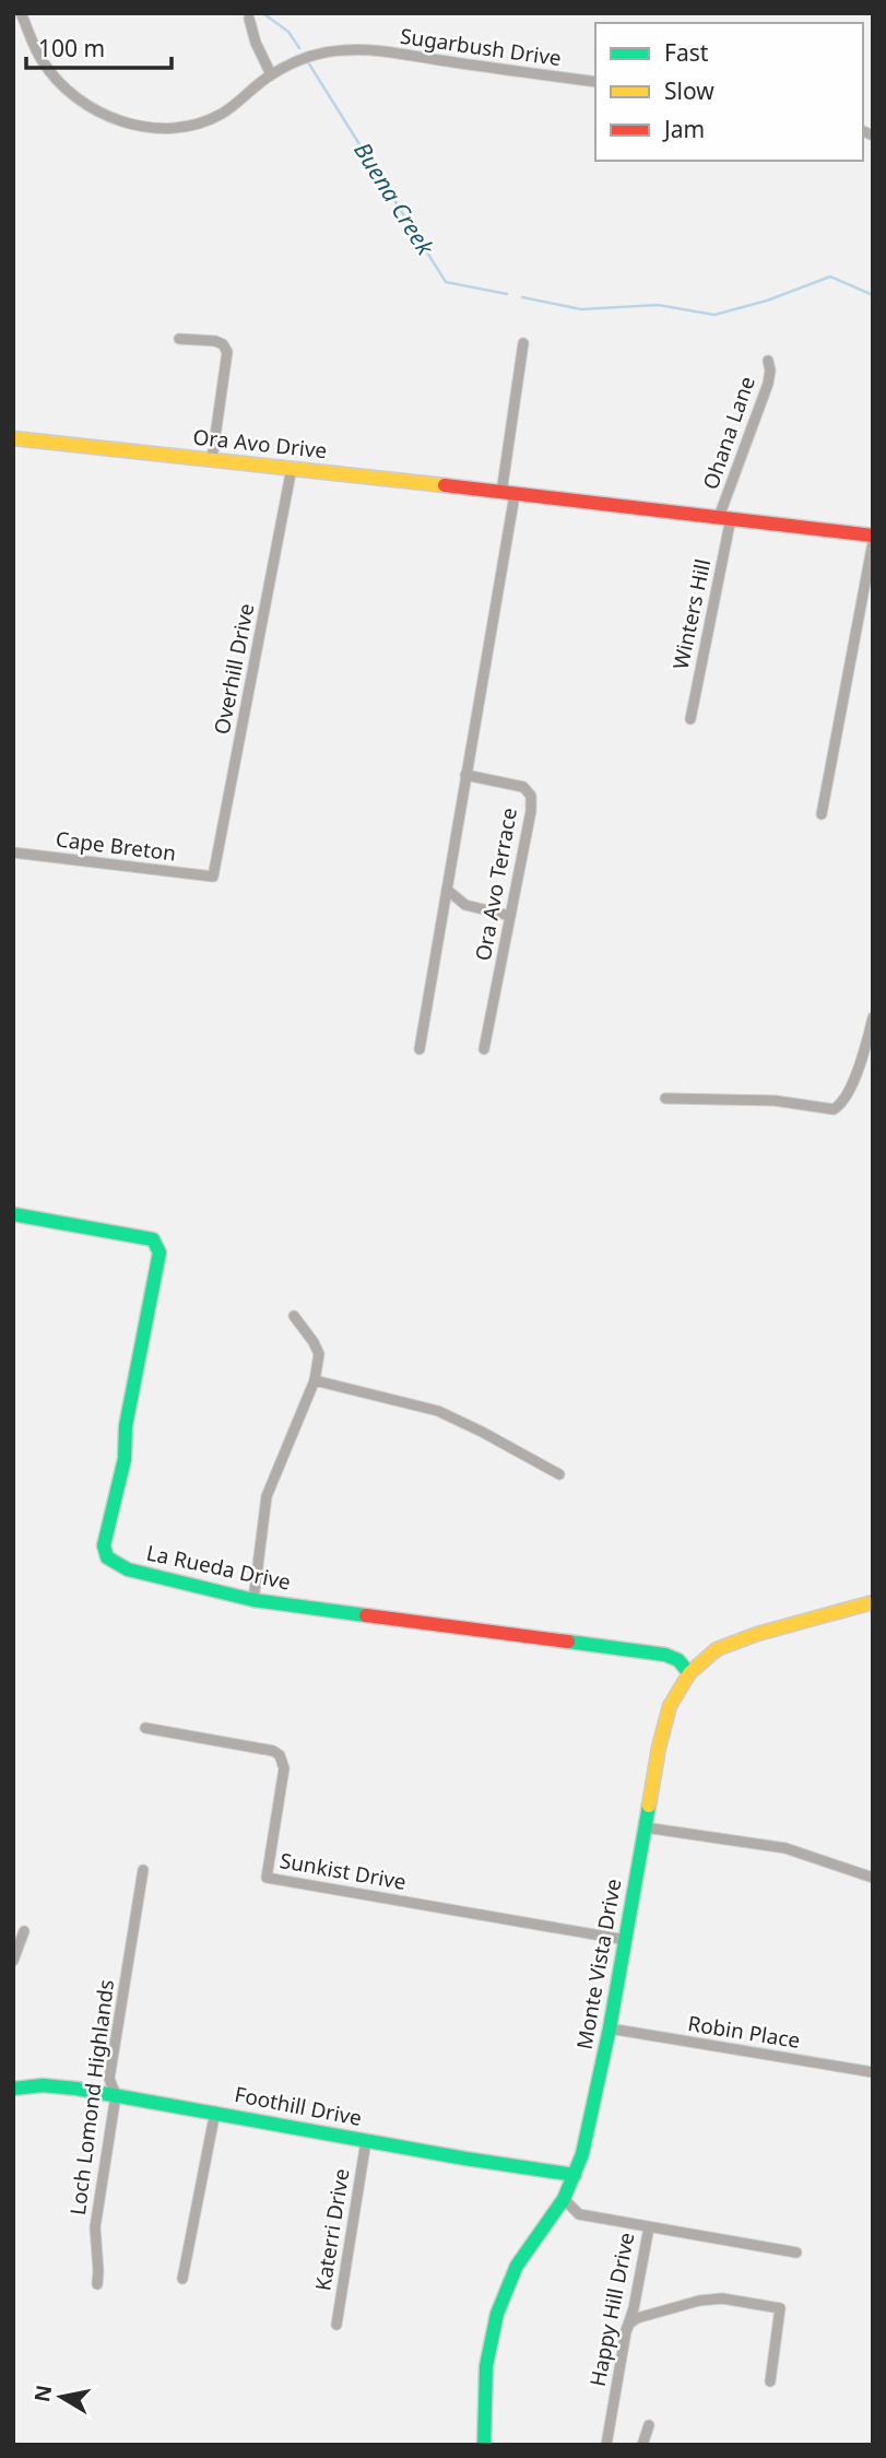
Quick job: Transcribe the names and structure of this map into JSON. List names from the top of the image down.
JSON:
{
  "streets": {
    "street": [
      "Sugarbush Drive",
      "Ohana Lane",
      "Ora Avo Drive",
      "Winters Hill",
      "Overhill Drive",
      "Cape Breton",
      "Ora Avo Terrace",
      "La Rueda Drive",
      "Sunkist Drive",
      "Monte Vista Drive",
      "Robin Place",
      "Loch Lomond Highlands",
      "Foothill Drive",
      "Katerri Drive",
      "Happy Hill Drive"
    ]
  },
  "crossings": [
    ["Ohana Lane", "Ora Avo Drive"],
    ["Ohana Lane", "Winters Hill"],
    ["Ora Avo Drive", "Winters Hill"],
    ["Ora Avo Drive", "Overhill Drive"],
    ["Overhill Drive", "Cape Breton"],
    ["La Rueda Drive", "Monte Vista Drive"],
    ["Sunkist Drive", "Monte Vista Drive"],
    ["Monte Vista Drive", "Robin Place"],
    ["Monte Vista Drive", "Foothill Drive"],
    ["Monte Vista Drive", "Happy Hill Drive"],
    ["Loch Lomond Highlands", "Foothill Drive"],
    ["Foothill Drive", "Katerri Drive"]
  ],
  "water": ["Buena Creek"],
  "legend": ["Fast", "Slow", "Jam"],
  "scale_bar": "100 m",
  "north": "left"
}
